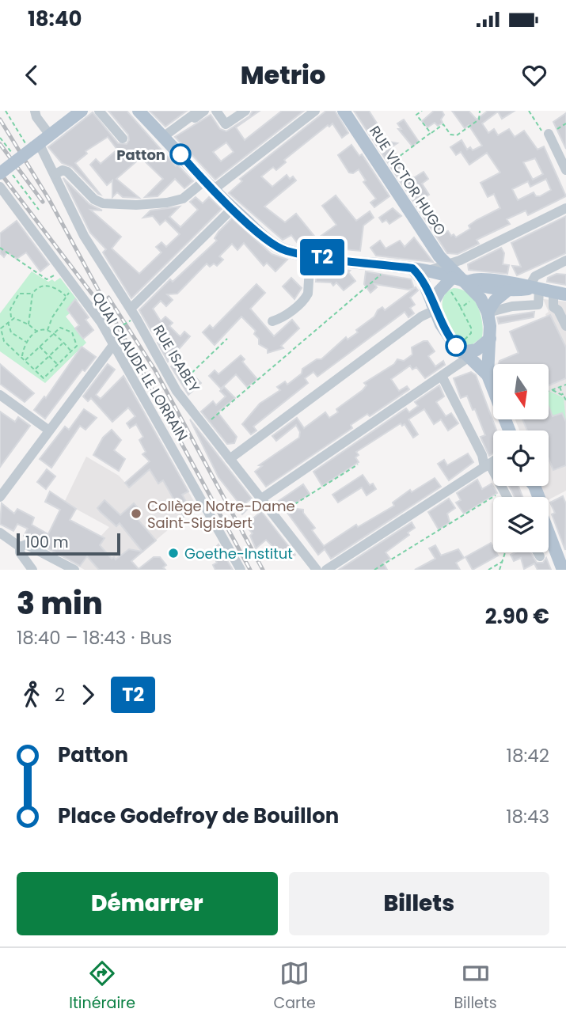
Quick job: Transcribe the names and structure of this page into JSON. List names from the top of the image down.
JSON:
{
  "streets": {
    "main road": ["RUE VICTOR HUGO"],
    "street": ["RUE ISABEY", "QUAI CLAUDE LE LORRAIN"]
  },
  "places": ["Patton", "Collège Notre-Dame Saint-Sigisbert", "Goethe-Institut"],
  "lines": ["bus line T2"],
  "scale_bar": "100 m",
  "north": "bottom",
  "page": {
    "status": "18:40",
    "header": "Metrio",
    "on_map": "T2",
    "scale": "100 m",
    "heading": ["3 min", "18:40 – 18:43 · Bus", "2.90 €"],
    "legs": ["2", "T2"],
    "list": [
      {
        "name": "Patton",
        "value": "18:42"
      },
      {
        "name": "Place Godefroy de Bouillon",
        "value": "18:43"
      }
    ],
    "buttons": ["Démarrer", "Billets"],
    "tabs": ["Itinéraire", "Carte", "Billets"]
  }
}
